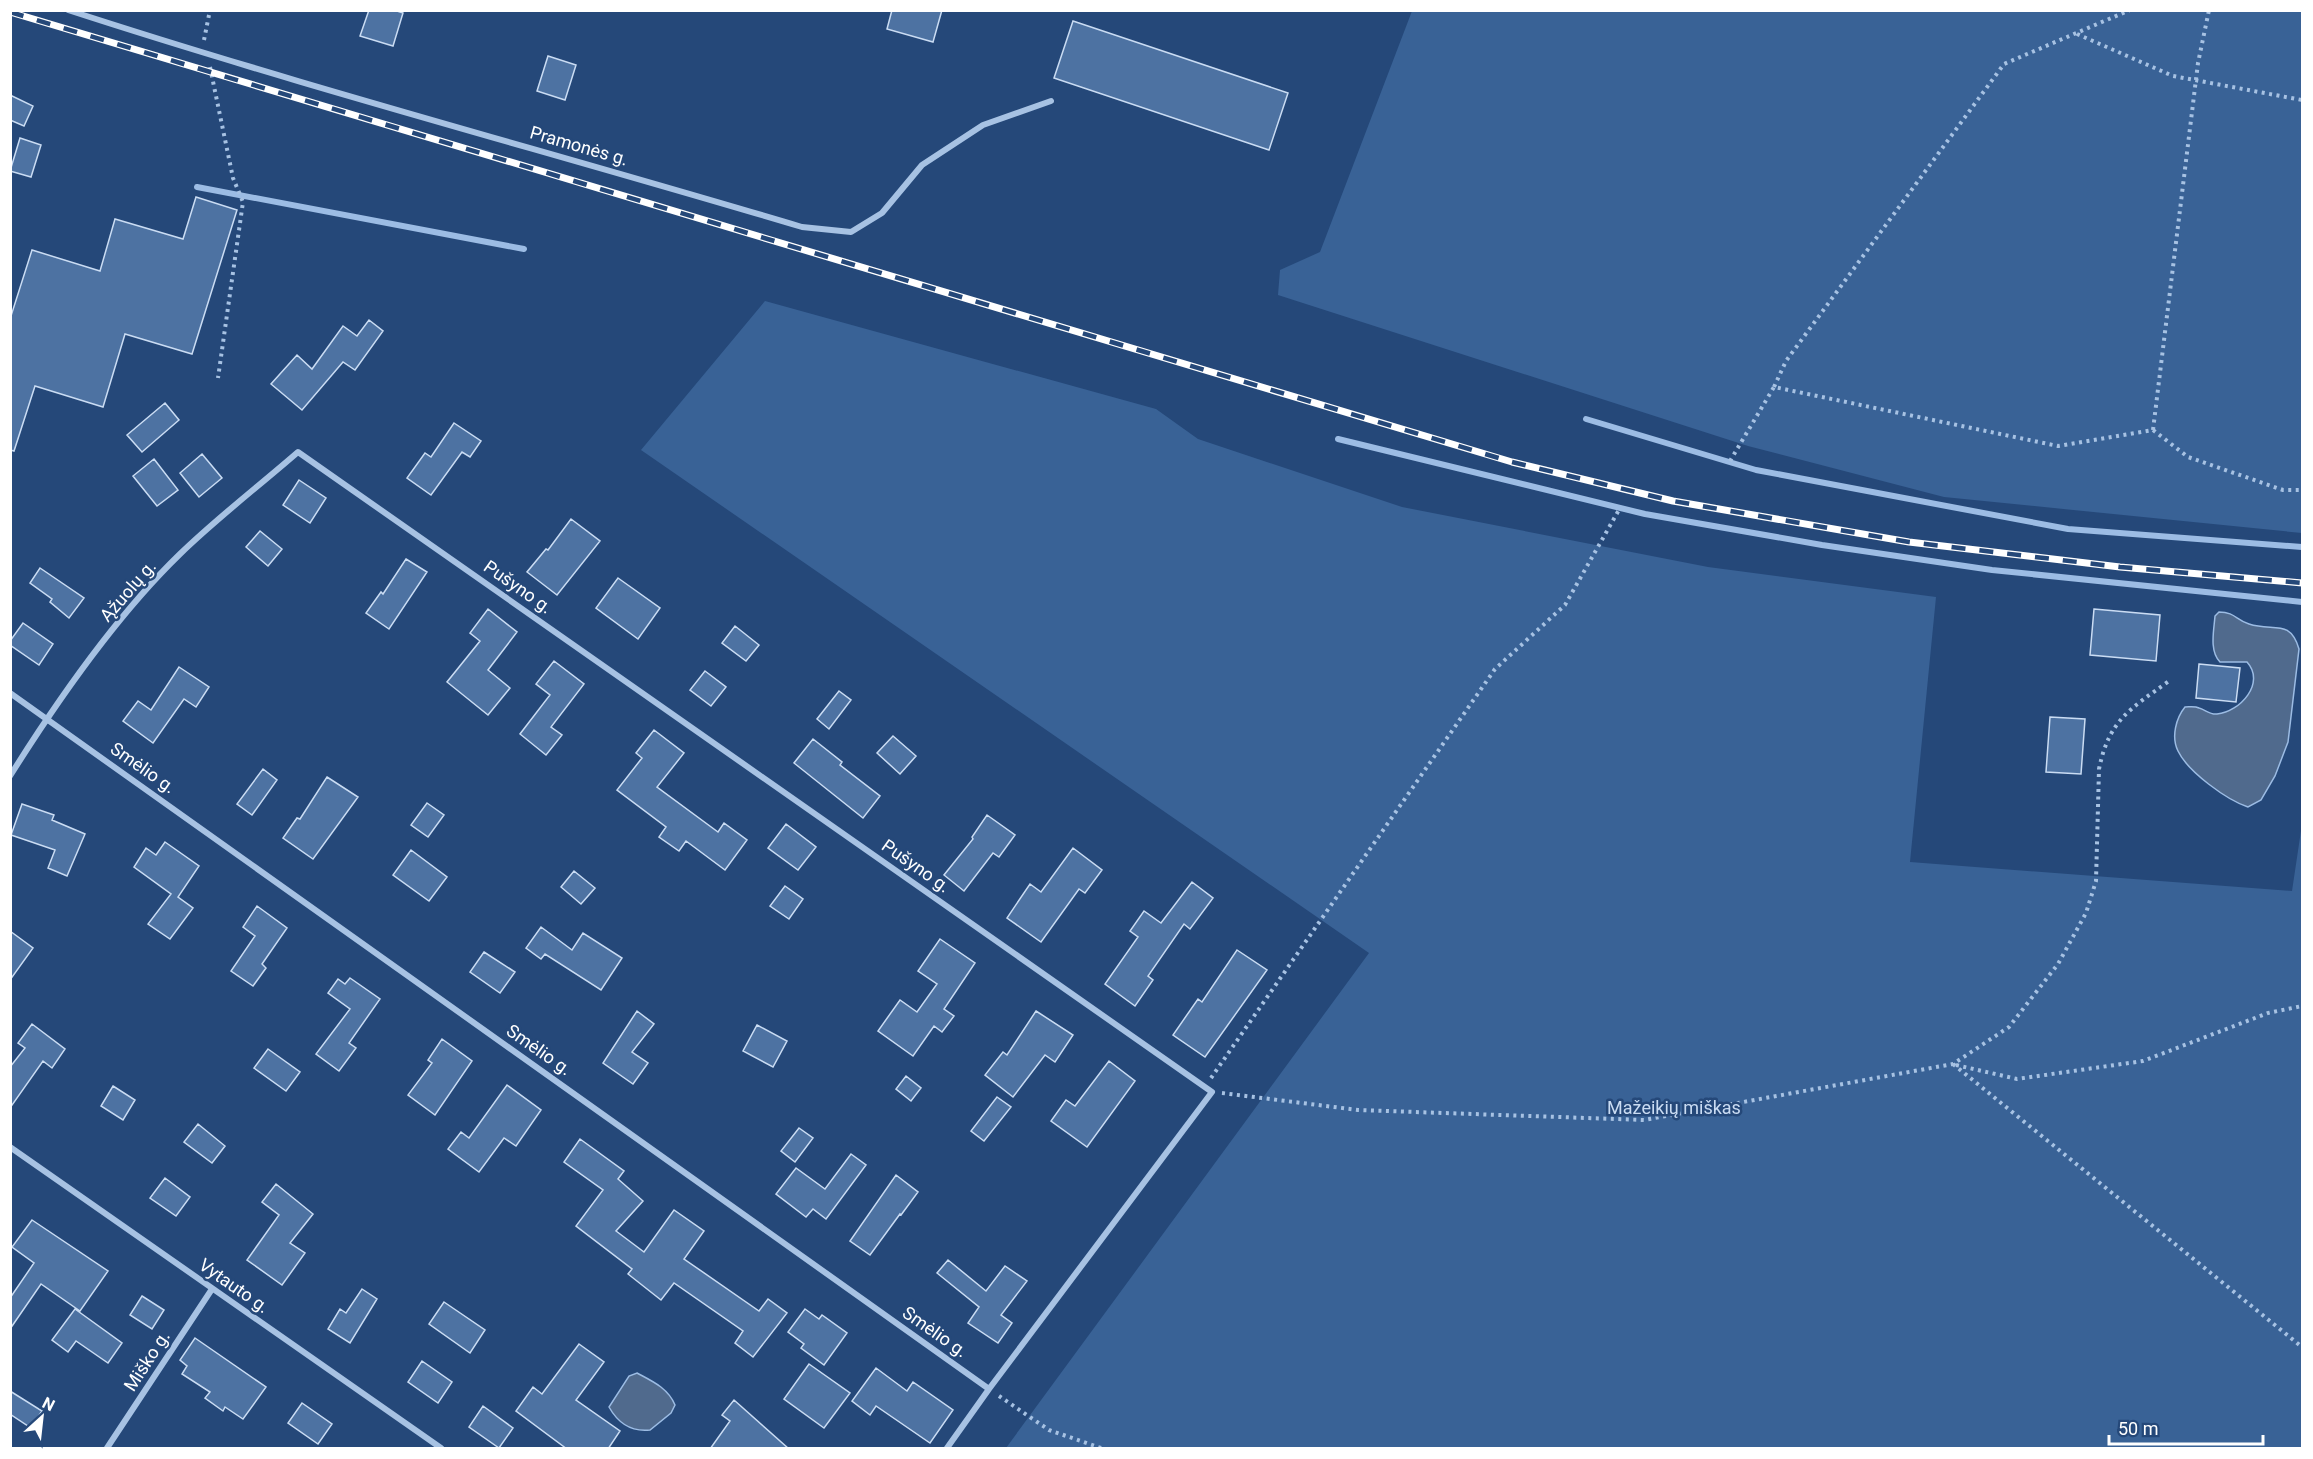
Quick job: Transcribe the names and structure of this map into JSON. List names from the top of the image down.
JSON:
{
  "streets": {
    "street": [
      "Pramonės g.",
      "Pušyno g.",
      "Ąžuolų g.",
      "Smėlio g.",
      "Vytauto g.",
      "Miško g."
    ]
  },
  "crossings": [
    ["Pušyno g.", "Ąžuolų g."],
    ["Ąžuolų g.", "Smėlio g."],
    ["Vytauto g.", "Miško g."]
  ],
  "parks": ["Mažeikių miškas"],
  "scale_bar": "50 m",
  "north": "top right"
}
